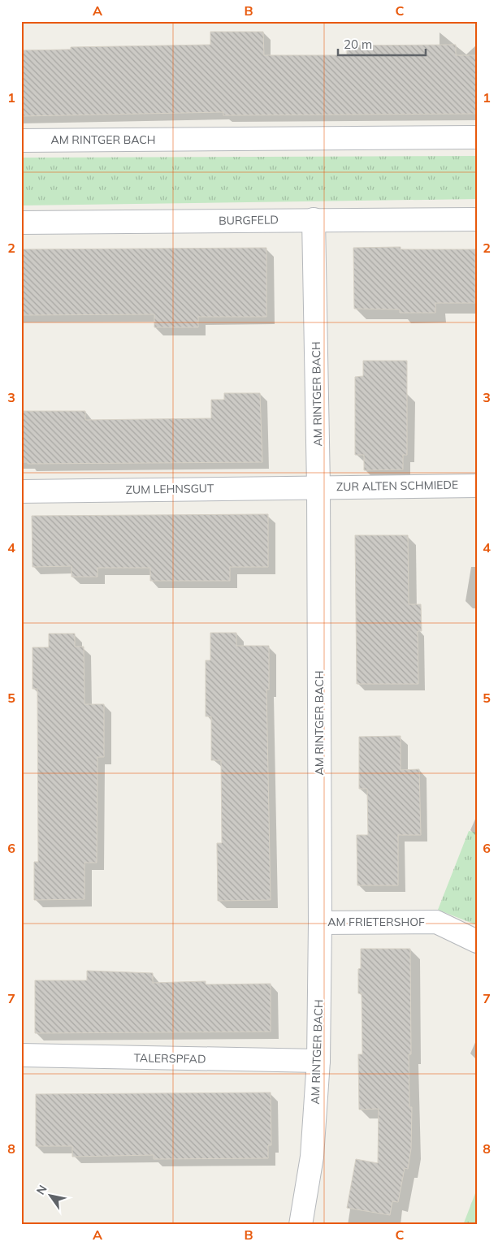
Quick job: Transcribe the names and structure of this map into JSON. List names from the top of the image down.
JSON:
{
  "streets": {
    "street": [
      "AM RINTGER BACH",
      "BURGFELD",
      "ZUR ALTEN SCHMIEDE",
      "ZUM LEHNSGUT",
      "AM FRIETERSHOF",
      "TALERSPFAD"
    ]
  },
  "crossings": [
    ["AM RINTGER BACH", "BURGFELD"],
    ["AM RINTGER BACH", "ZUR ALTEN SCHMIEDE"],
    ["AM RINTGER BACH", "ZUM LEHNSGUT"],
    ["AM RINTGER BACH", "AM FRIETERSHOF"],
    ["AM RINTGER BACH", "TALERSPFAD"],
    ["ZUR ALTEN SCHMIEDE", "ZUM LEHNSGUT"]
  ],
  "scale_bar": "20 m",
  "north": "top left",
  "grid": {
    "columns": ["A", "B", "C"],
    "rows": [
      "1",
      "2",
      "3",
      "4",
      "5",
      "6",
      "7",
      "8"
    ]
  }
}
